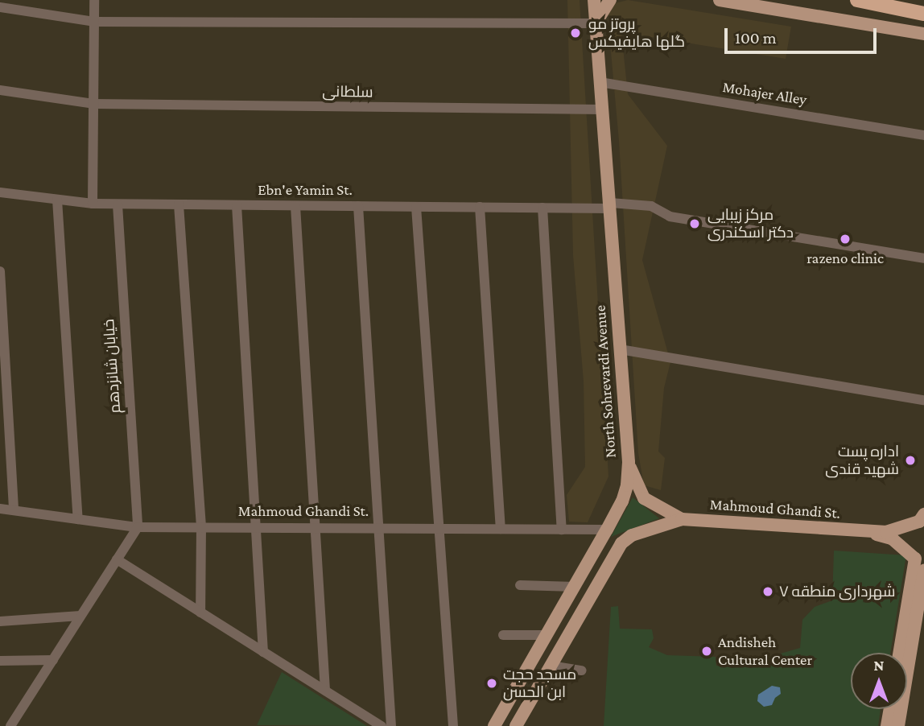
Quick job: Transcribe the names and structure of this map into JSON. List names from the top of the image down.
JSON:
{
  "streets": {
    "main road": ["North Sohrevardi Avenue", "Mahmoud Ghandi St."],
    "street": [
      "سلطانی",
      "Mohajer Alley",
      "Ebn'e Yamin St.",
      "خیابان شانزدهم"
    ]
  },
  "crossings": [
    ["سلطانی", "North Sohrevardi Avenue"],
    ["Mohajer Alley", "North Sohrevardi Avenue"],
    ["Ebn'e Yamin St.", "خیابان شانزدهم"],
    ["Ebn'e Yamin St.", "North Sohrevardi Avenue"],
    ["خیابان شانزدهم", "Mahmoud Ghandi St."],
    ["North Sohrevardi Avenue", "Mahmoud Ghandi St."]
  ],
  "places": [
    "پروتز مو گلها هایفیکس",
    "مرکز زیبایی دکتر اسکندری",
    "razeno clinic",
    "اداره پست شهید قندی",
    "شهرداری منطقه ۷",
    "Andisheh Cultural Center",
    "مسجد حجت ابن الحسن"
  ],
  "scale_bar": "100 m",
  "north": "top"
}
